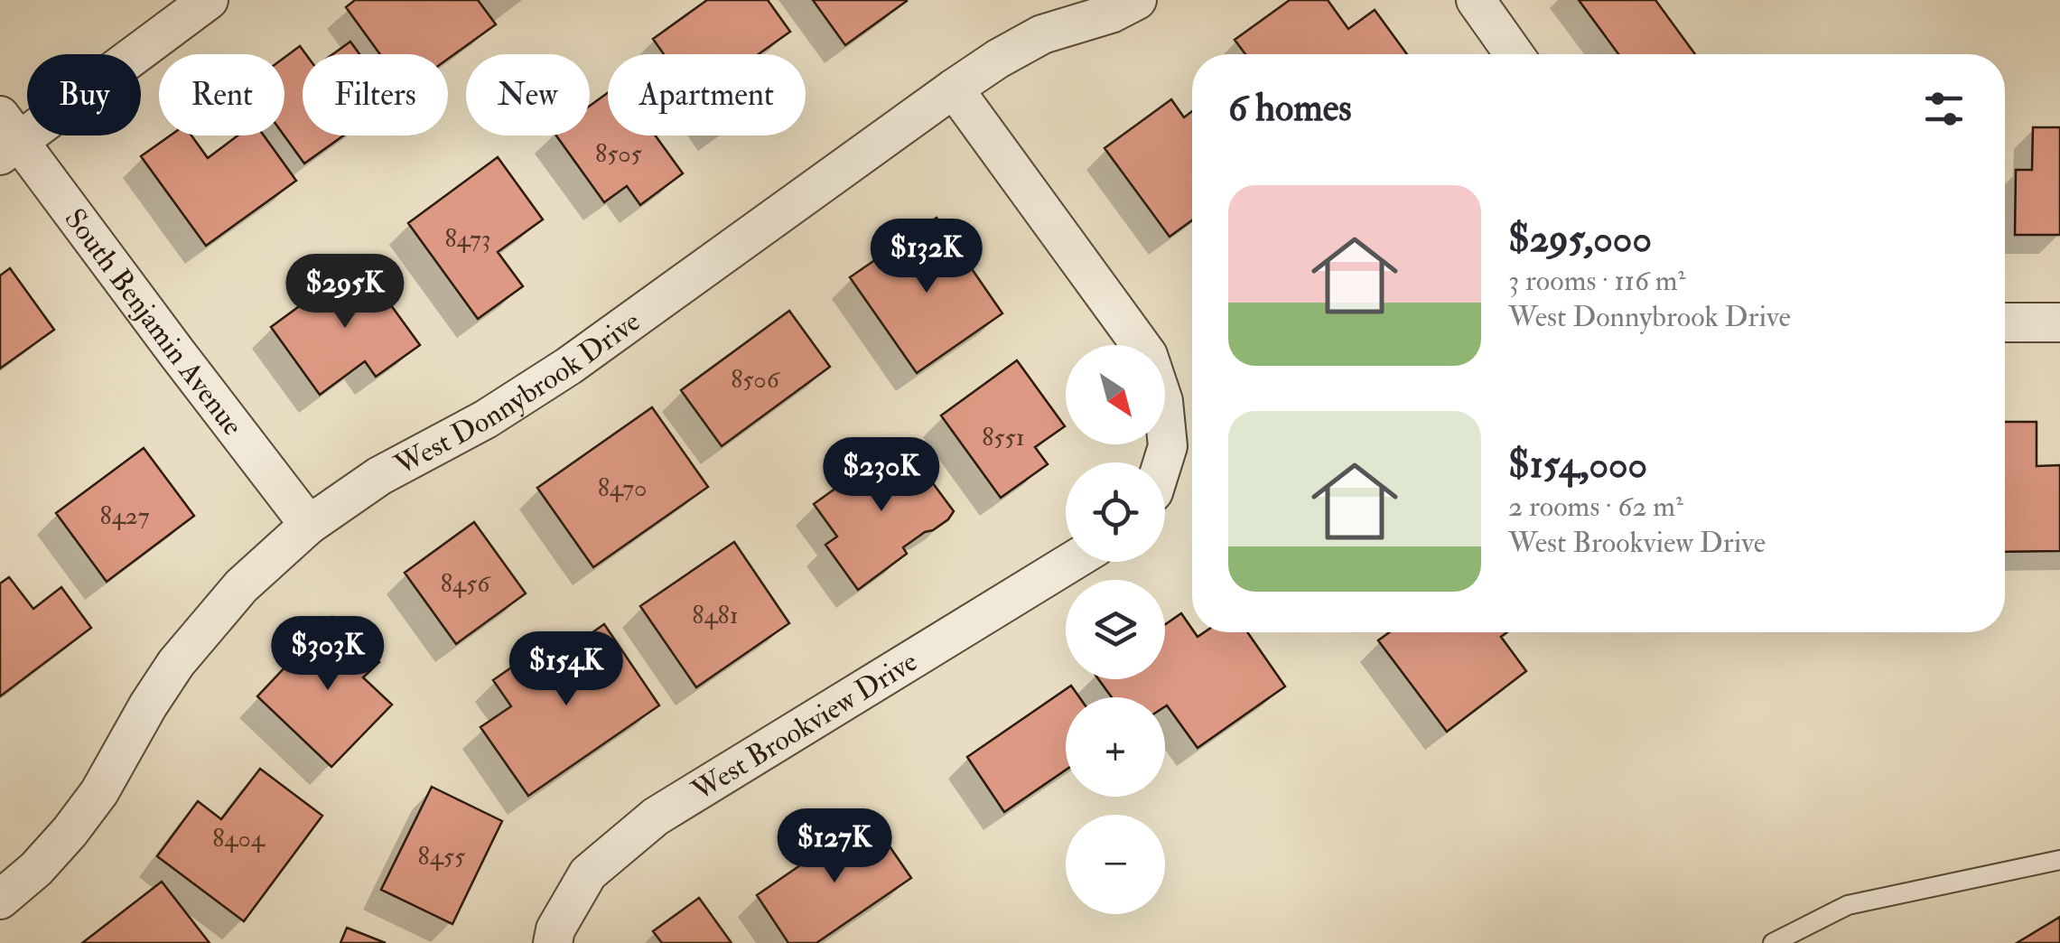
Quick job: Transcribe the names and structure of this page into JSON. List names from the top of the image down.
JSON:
{
  "streets": {
    "street": ["South Benjamin Avenue", "West Donnybrook Drive", "West Brookview Drive"]
  },
  "crossings": [
    ["South Benjamin Avenue", "West Donnybrook Drive"]
  ],
  "house_numbers": [
    "8505",
    "8473",
    "8506",
    "8551",
    "8470",
    "8427",
    "8456",
    "8481",
    "8404",
    "8455"
  ],
  "north": "bottom right",
  "page": {
    "chip": [
      "Buy",
      "Rent",
      "Filters",
      "New",
      "Apartment"
    ],
    "heading": "6 homes",
    "list": [
      {
        "name": "$295,000",
        "note": "3 rooms · 116 m² · West Donnybrook Drive"
      },
      {
        "name": "$154,000",
        "note": "2 rooms · 62 m² · West Brookview Drive"
      }
    ],
    "price": [
      "$132K",
      "$295K",
      "$230K",
      "$303K",
      "$154K",
      "$127K"
    ],
    "map_buttons": ["+", "−"]
  }
}
